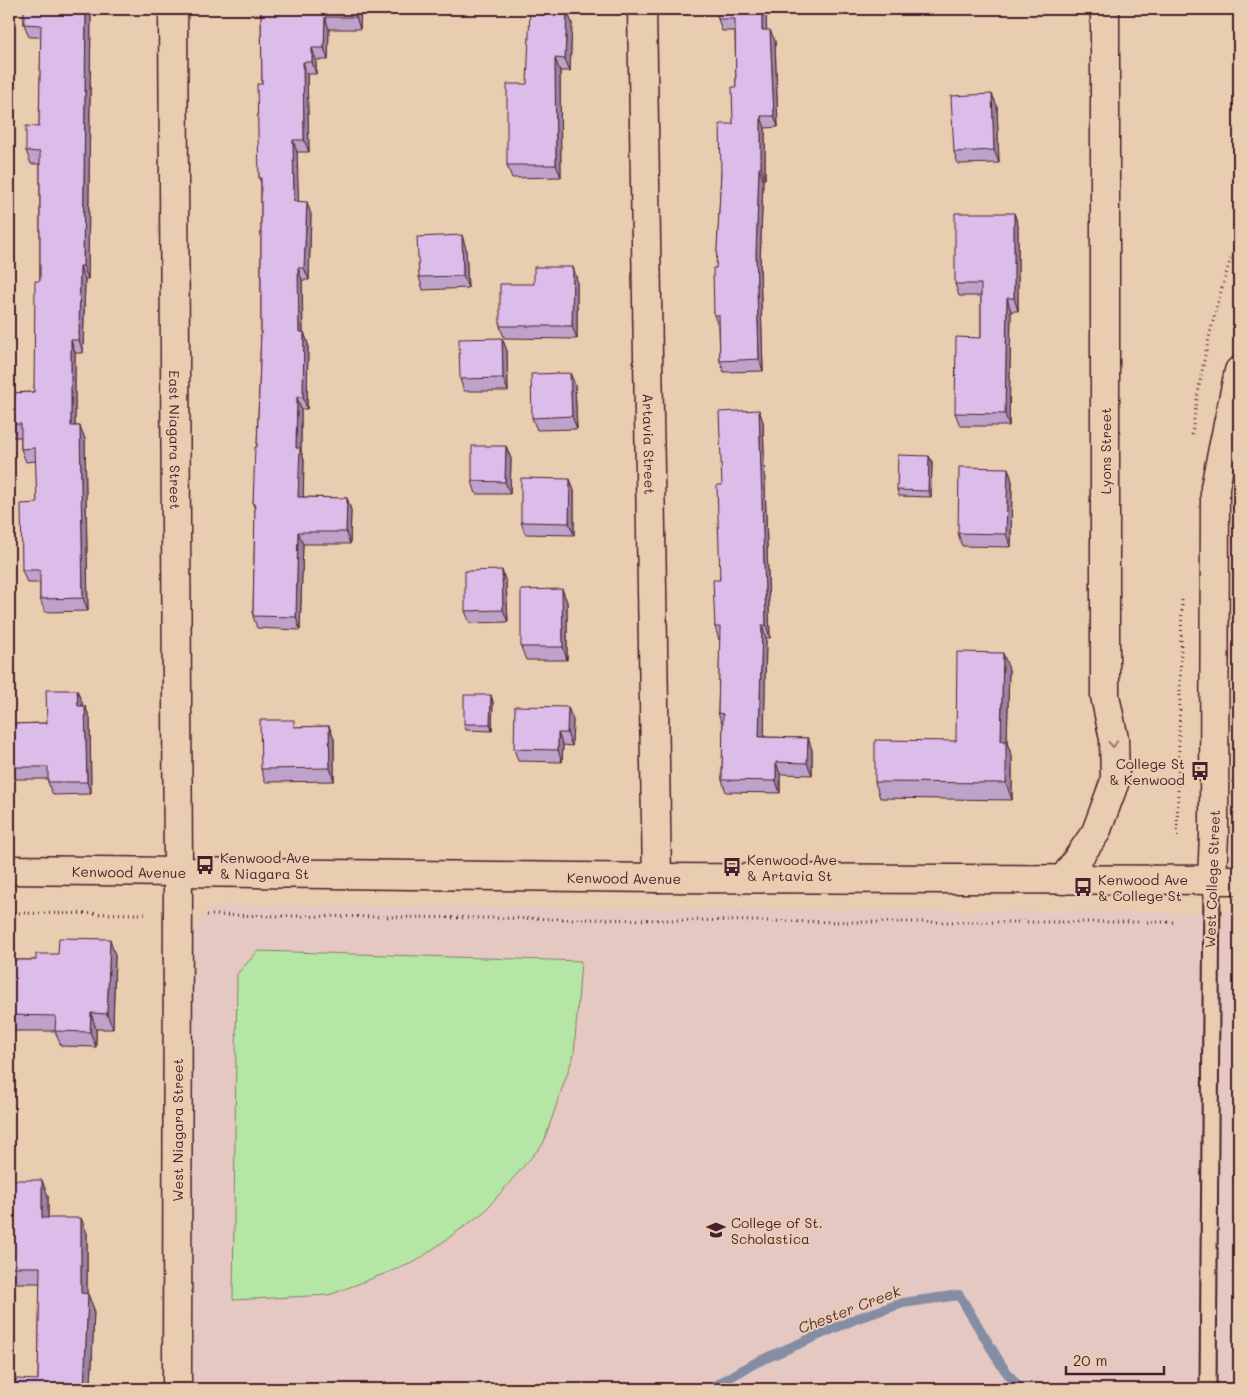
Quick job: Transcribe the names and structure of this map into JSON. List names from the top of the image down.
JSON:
{
  "streets": {
    "street": [
      "East Niagara Street",
      "Artavia Street",
      "Lyons Street",
      "Kenwood Avenue",
      "West College Street",
      "West Niagara Street"
    ]
  },
  "crossings": [
    ["East Niagara Street", "Kenwood Avenue"],
    ["East Niagara Street", "West Niagara Street"],
    ["Artavia Street", "Kenwood Avenue"],
    ["Lyons Street", "Kenwood Avenue"],
    ["Kenwood Avenue", "West College Street"],
    ["Kenwood Avenue", "West Niagara Street"]
  ],
  "one_way": ["Lyons Street"],
  "water": ["Chester Creek"],
  "places": {
    "bus stop": [
      "College St & Kenwood",
      "Kenwood Ave & Niagara St",
      "Kenwood Ave & Artavia St",
      "Kenwood Ave & College St"
    ],
    "school or university": ["College of St. Scholastica"]
  },
  "scale_bar": "20 m"
}
